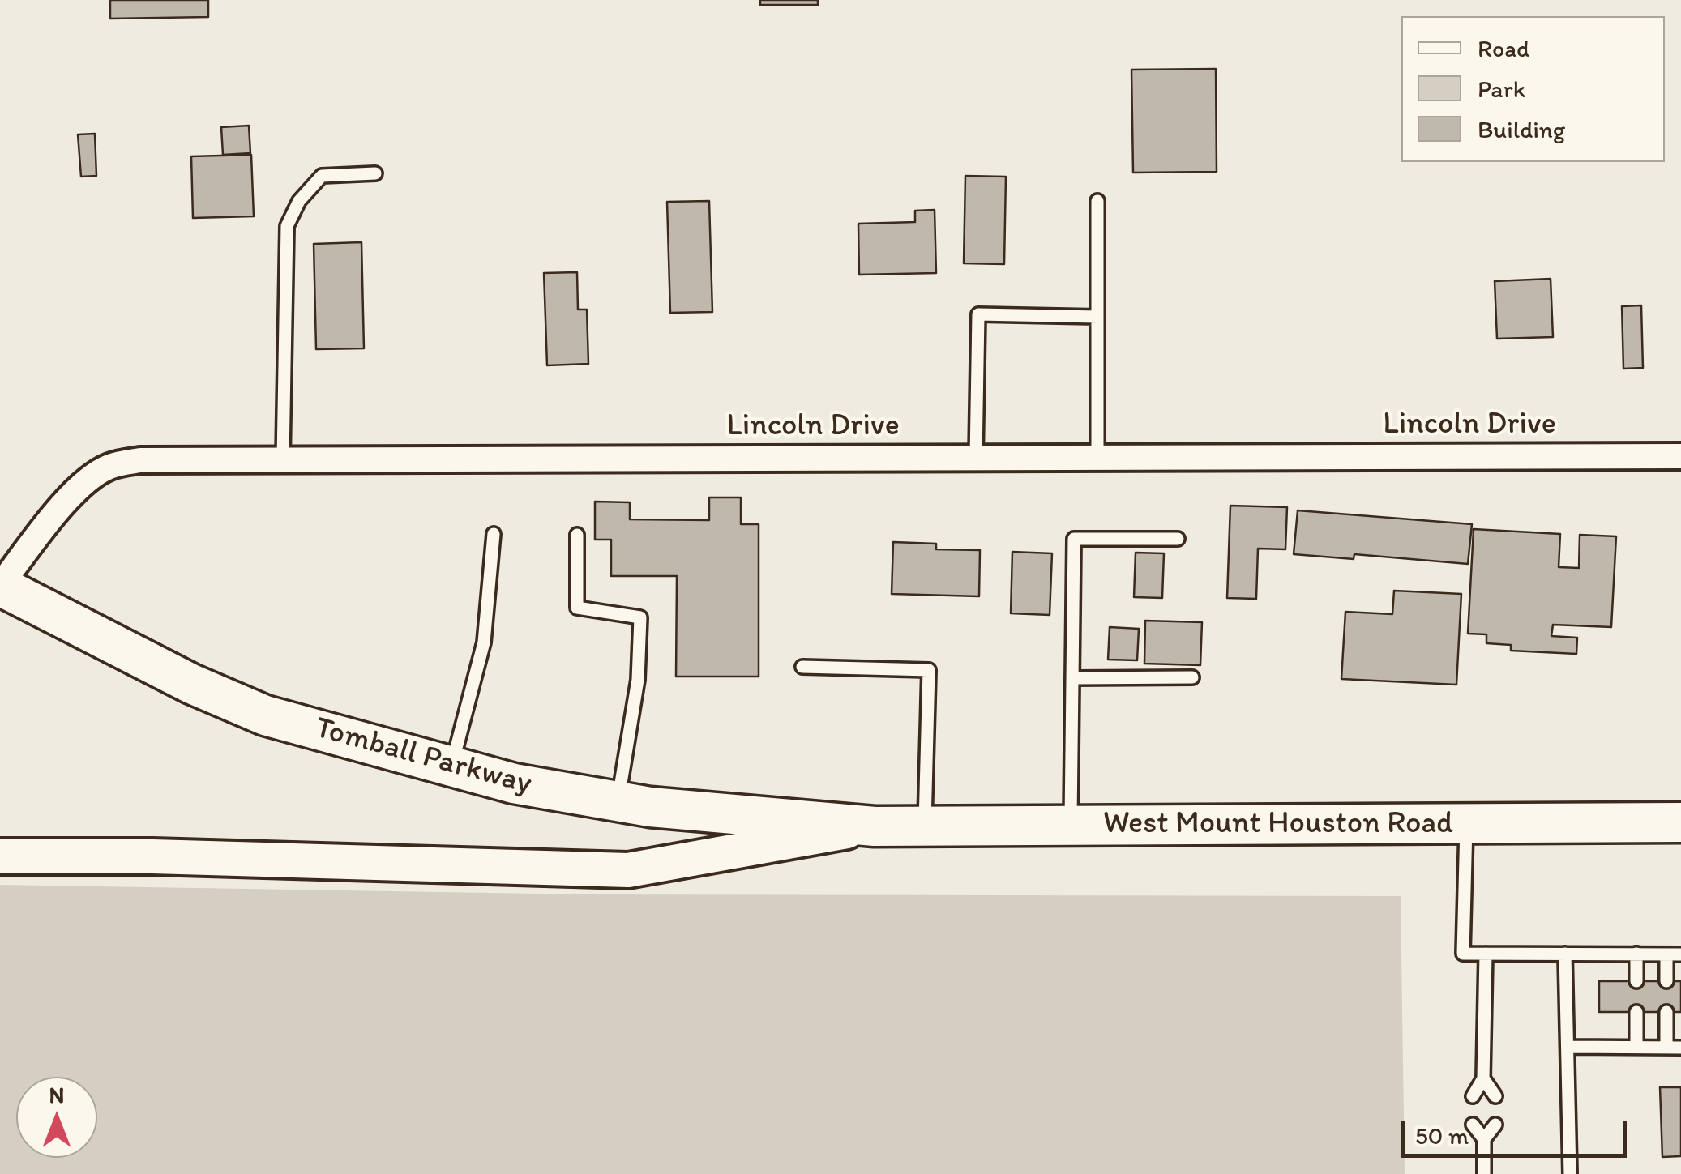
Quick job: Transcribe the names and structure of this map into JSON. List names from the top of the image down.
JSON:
{
  "streets": {
    "main road": ["Tomball Parkway", "West Mount Houston Road"],
    "street": ["Lincoln Drive"]
  },
  "crossings": [
    ["Lincoln Drive", "Tomball Parkway"],
    ["Tomball Parkway", "West Mount Houston Road"]
  ],
  "legend": ["Road", "Park", "Building"],
  "scale_bar": "50 m",
  "north": "top"
}
